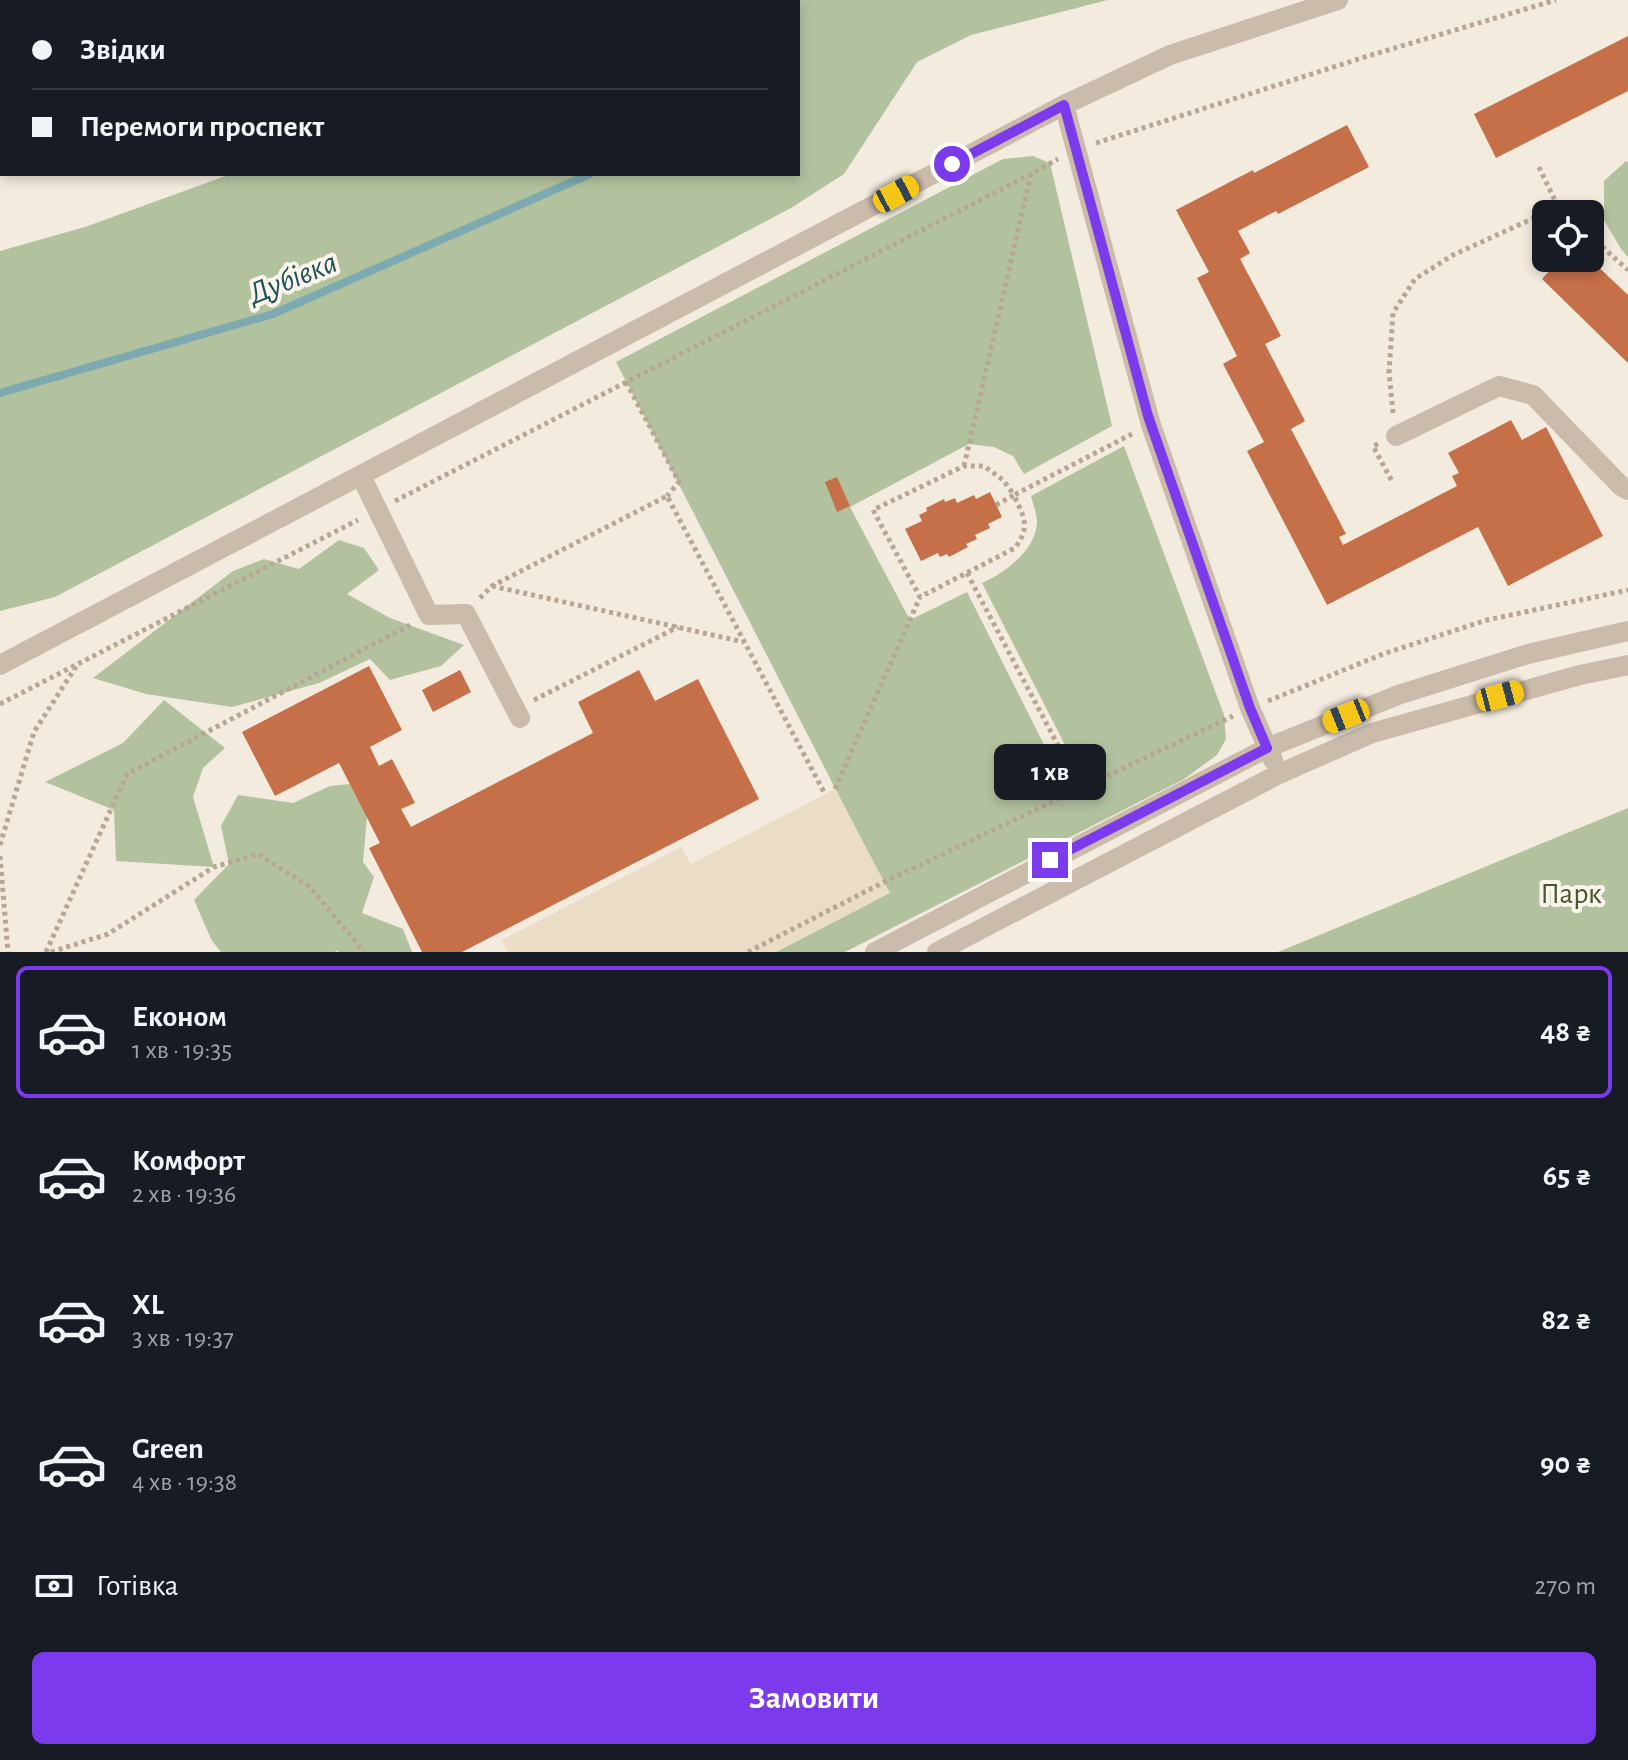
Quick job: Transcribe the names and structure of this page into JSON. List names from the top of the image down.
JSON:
{
  "water": ["Дубівка"],
  "parks": ["Парк"],
  "page": {
    "banner": ["Звідки", "Перемоги проспект"],
    "bubble": "1 хв",
    "list": [
      {
        "name": "Економ",
        "note": "1 хв · 19:35",
        "value": "48 ₴"
      },
      {
        "name": "Комфорт",
        "note": "2 хв · 19:36",
        "value": "65 ₴"
      },
      {
        "name": "XL",
        "note": "3 хв · 19:37",
        "value": "82 ₴"
      },
      {
        "name": "Green",
        "note": "4 хв · 19:38",
        "value": "90 ₴"
      }
    ],
    "pay": ["Готівка", "270 m"],
    "buttons": "Замовити"
  }
}
